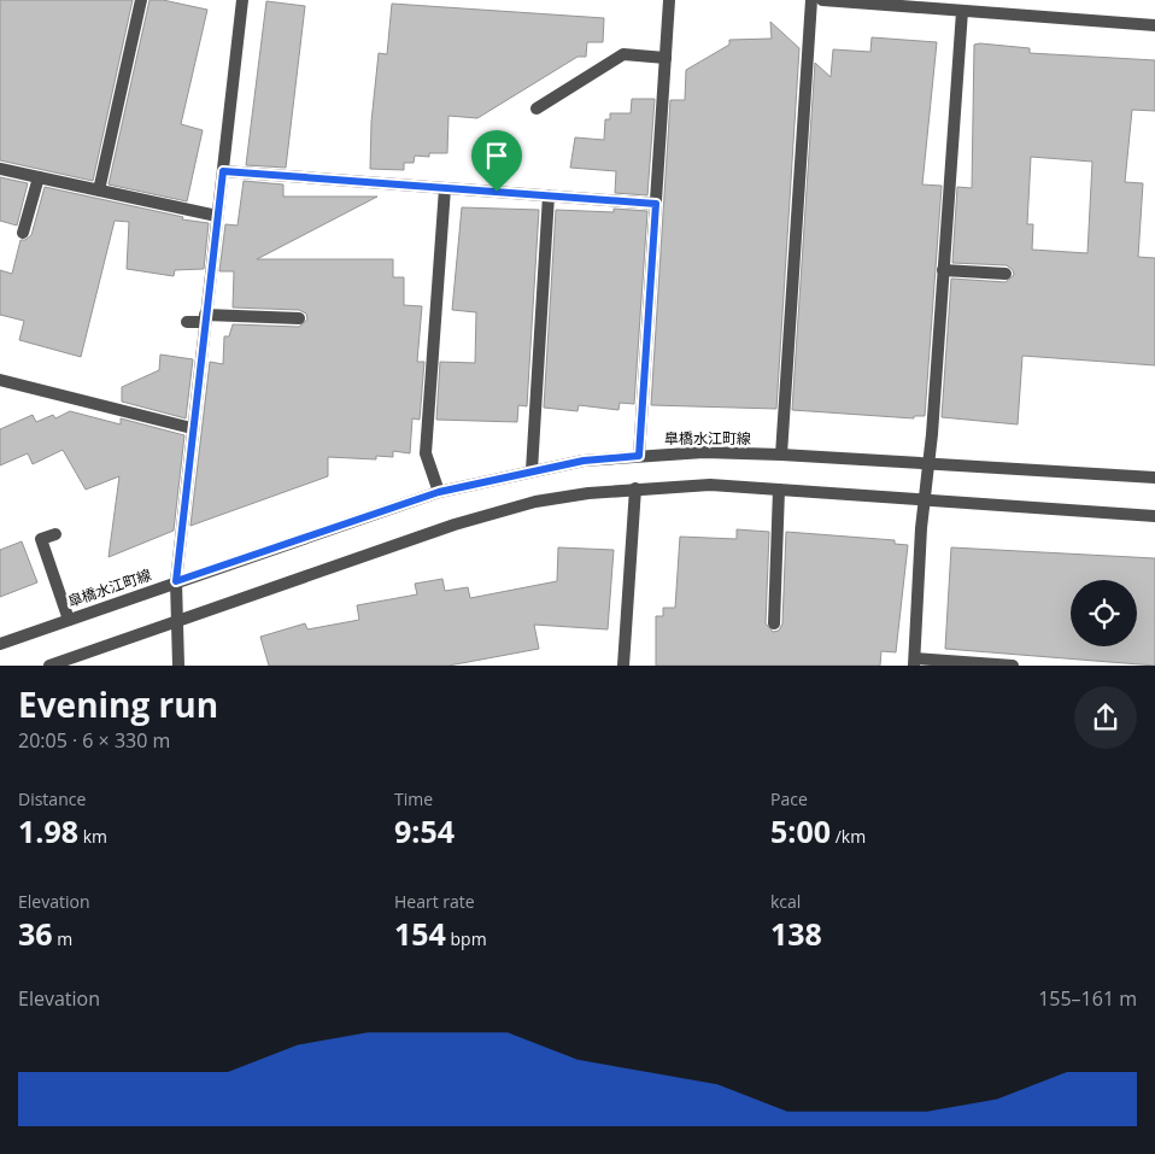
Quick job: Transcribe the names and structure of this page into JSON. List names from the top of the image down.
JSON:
{
  "streets": {
    "street": ["皐橋水江町線"]
  },
  "page": {
    "heading": ["Evening run", "20:05 · 6 × 330 m"],
    "stats": [
      ["Distance", "1.98 km"],
      ["Time", "9:54"],
      ["Pace", "5:00 /km"],
      ["Elevation", "36 m"],
      ["Heart rate", "154 bpm"],
      ["kcal", "138"]
    ],
    "chart": ["Elevation", "155–161 m"]
  }
}
